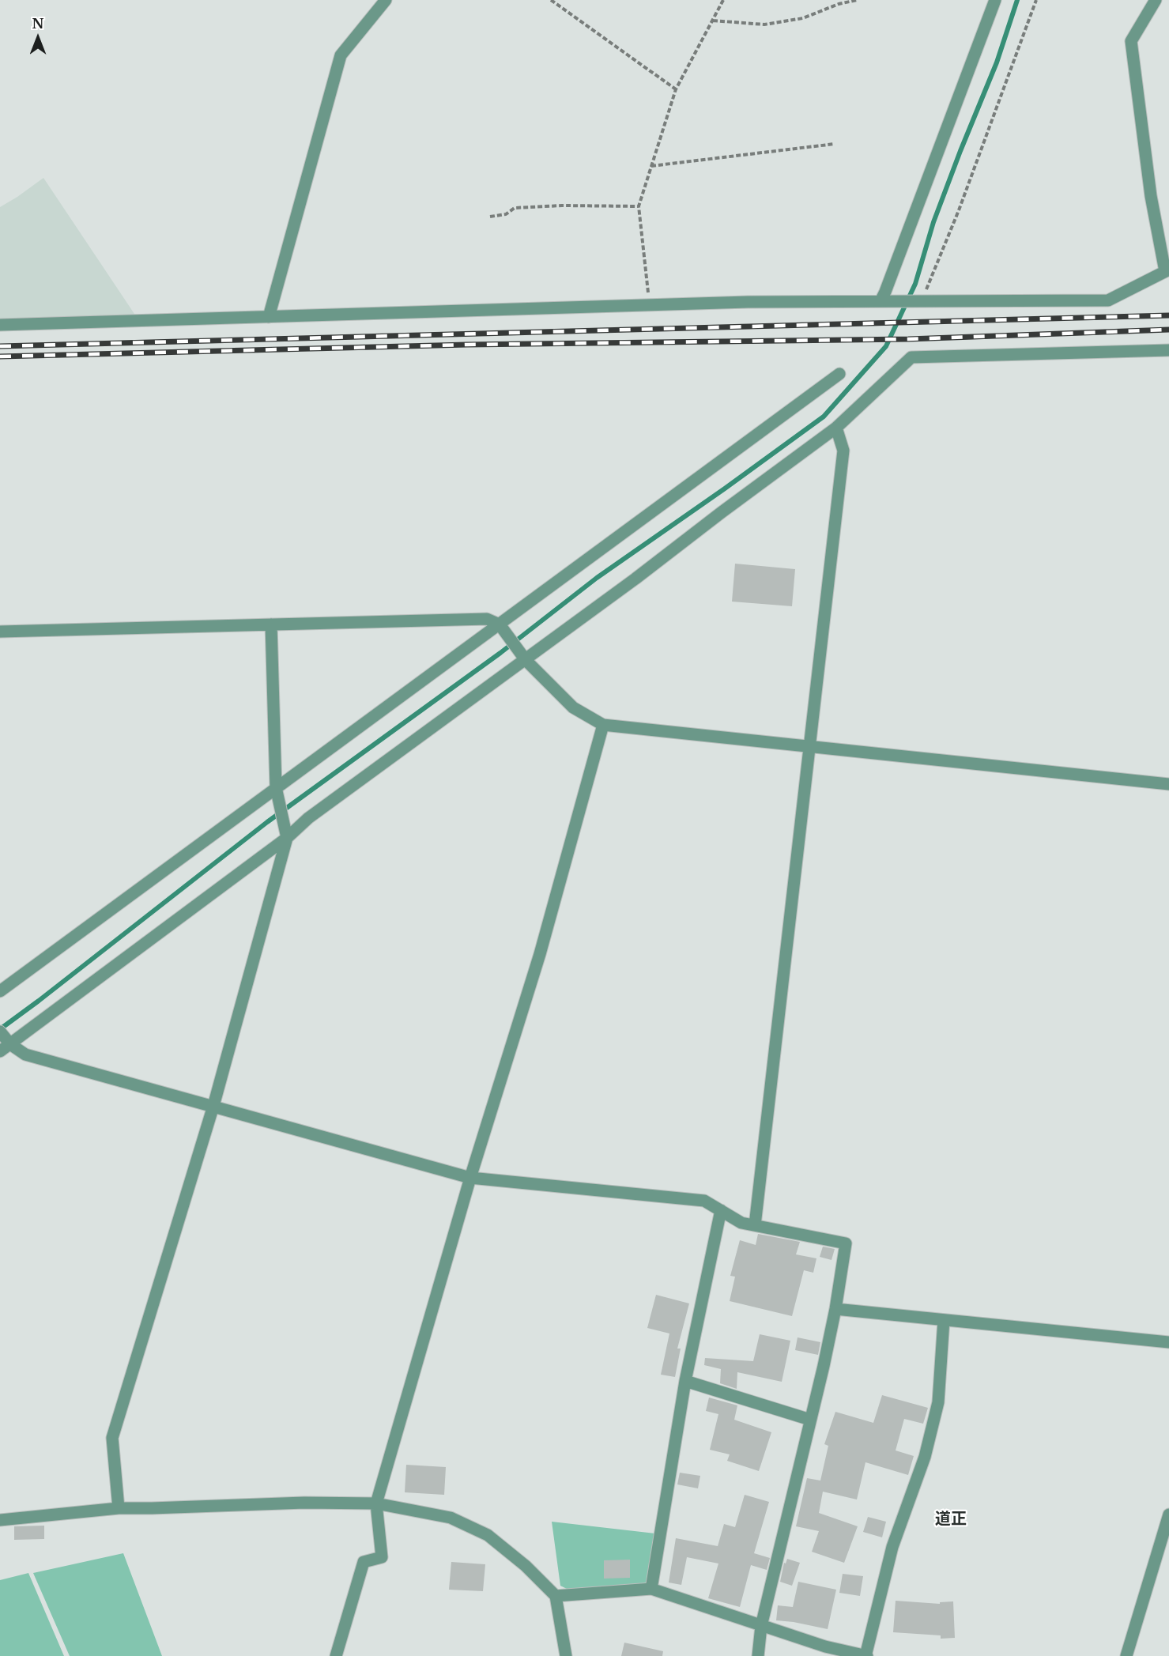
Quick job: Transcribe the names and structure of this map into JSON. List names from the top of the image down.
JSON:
{
  "districts": ["道正"],
  "north": "top"
}
